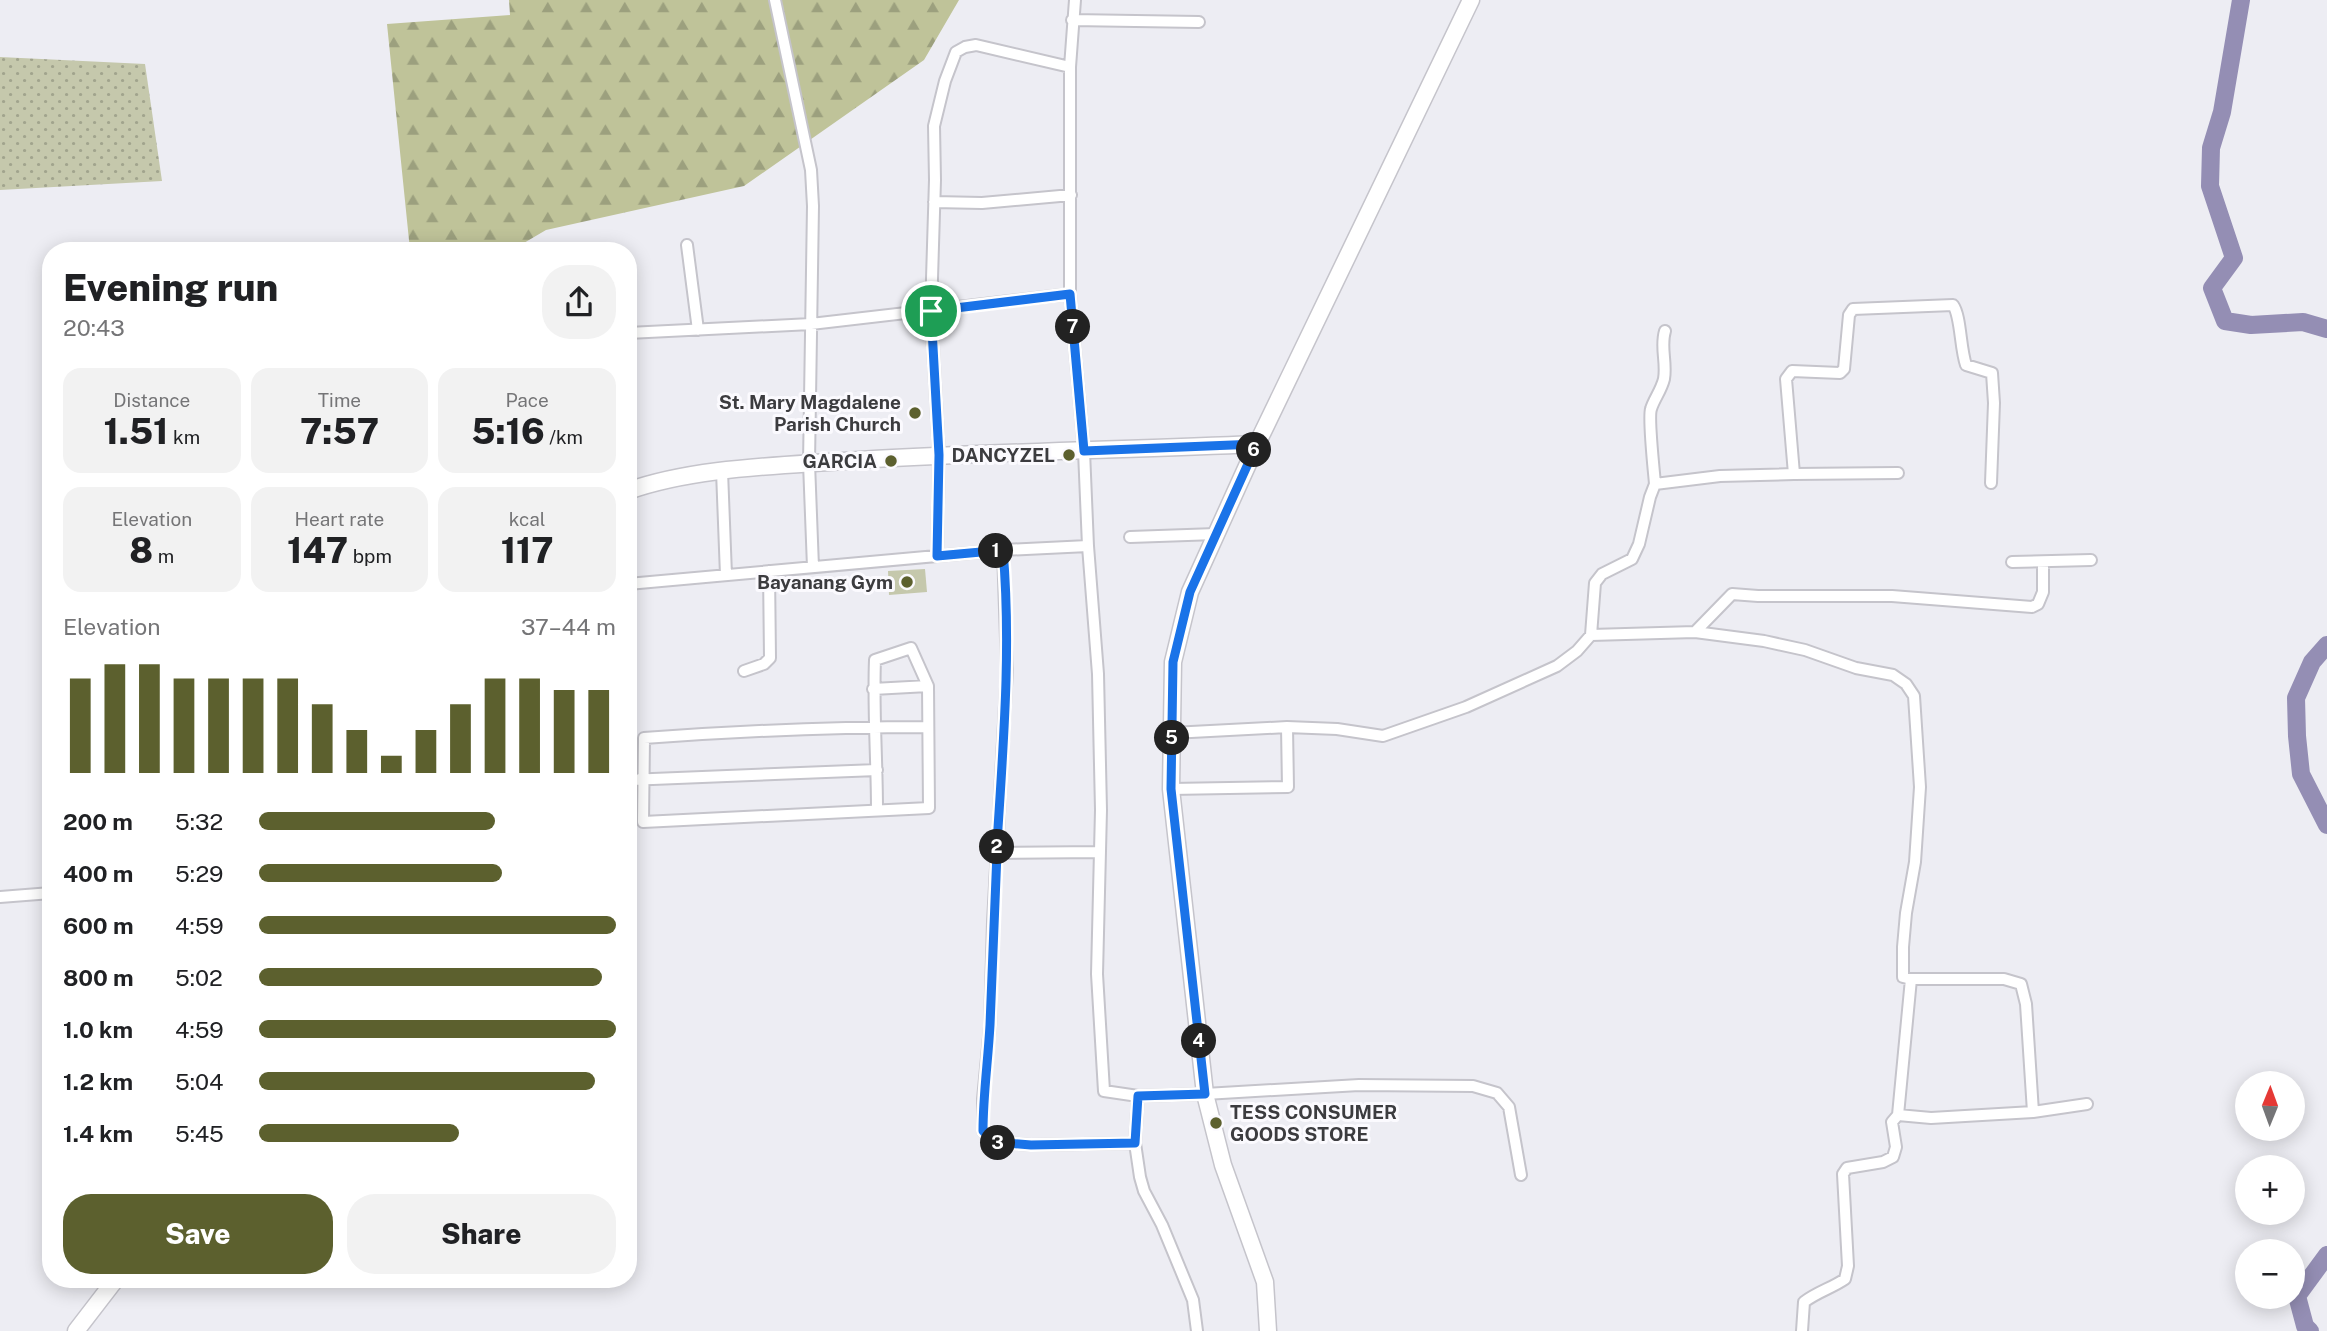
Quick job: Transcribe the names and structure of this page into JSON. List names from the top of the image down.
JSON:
{
  "places": [
    "St. Mary Magdalene Parish Church",
    "DANCYZEL",
    "GARCIA",
    "Bayanang Gym",
    "TESS CONSUMER GOODS STORE"
  ],
  "north": "top",
  "page": {
    "heading": ["Evening run", "20:43"],
    "pins": [
      "7",
      "6",
      "1",
      "5",
      "2",
      "4",
      "3"
    ],
    "stats": [
      ["Distance", "1.51 km"],
      ["Time", "7:57"],
      ["Pace", "5:16 /km"],
      ["Elevation", "8 m"],
      ["Heart rate", "147 bpm"],
      ["kcal", "117"]
    ],
    "chart": ["Elevation", "37–44 m"],
    "list": [
      {
        "name": "200 m",
        "note": "5:32"
      },
      {
        "name": "400 m",
        "note": "5:29"
      },
      {
        "name": "600 m",
        "note": "4:59"
      },
      {
        "name": "800 m",
        "note": "5:02"
      },
      {
        "name": "1.0 km",
        "note": "4:59"
      },
      {
        "name": "1.2 km",
        "note": "5:04"
      },
      {
        "name": "1.4 km",
        "note": "5:45"
      }
    ],
    "map_buttons": ["+", "−"],
    "buttons": ["Save", "Share"]
  }
}
